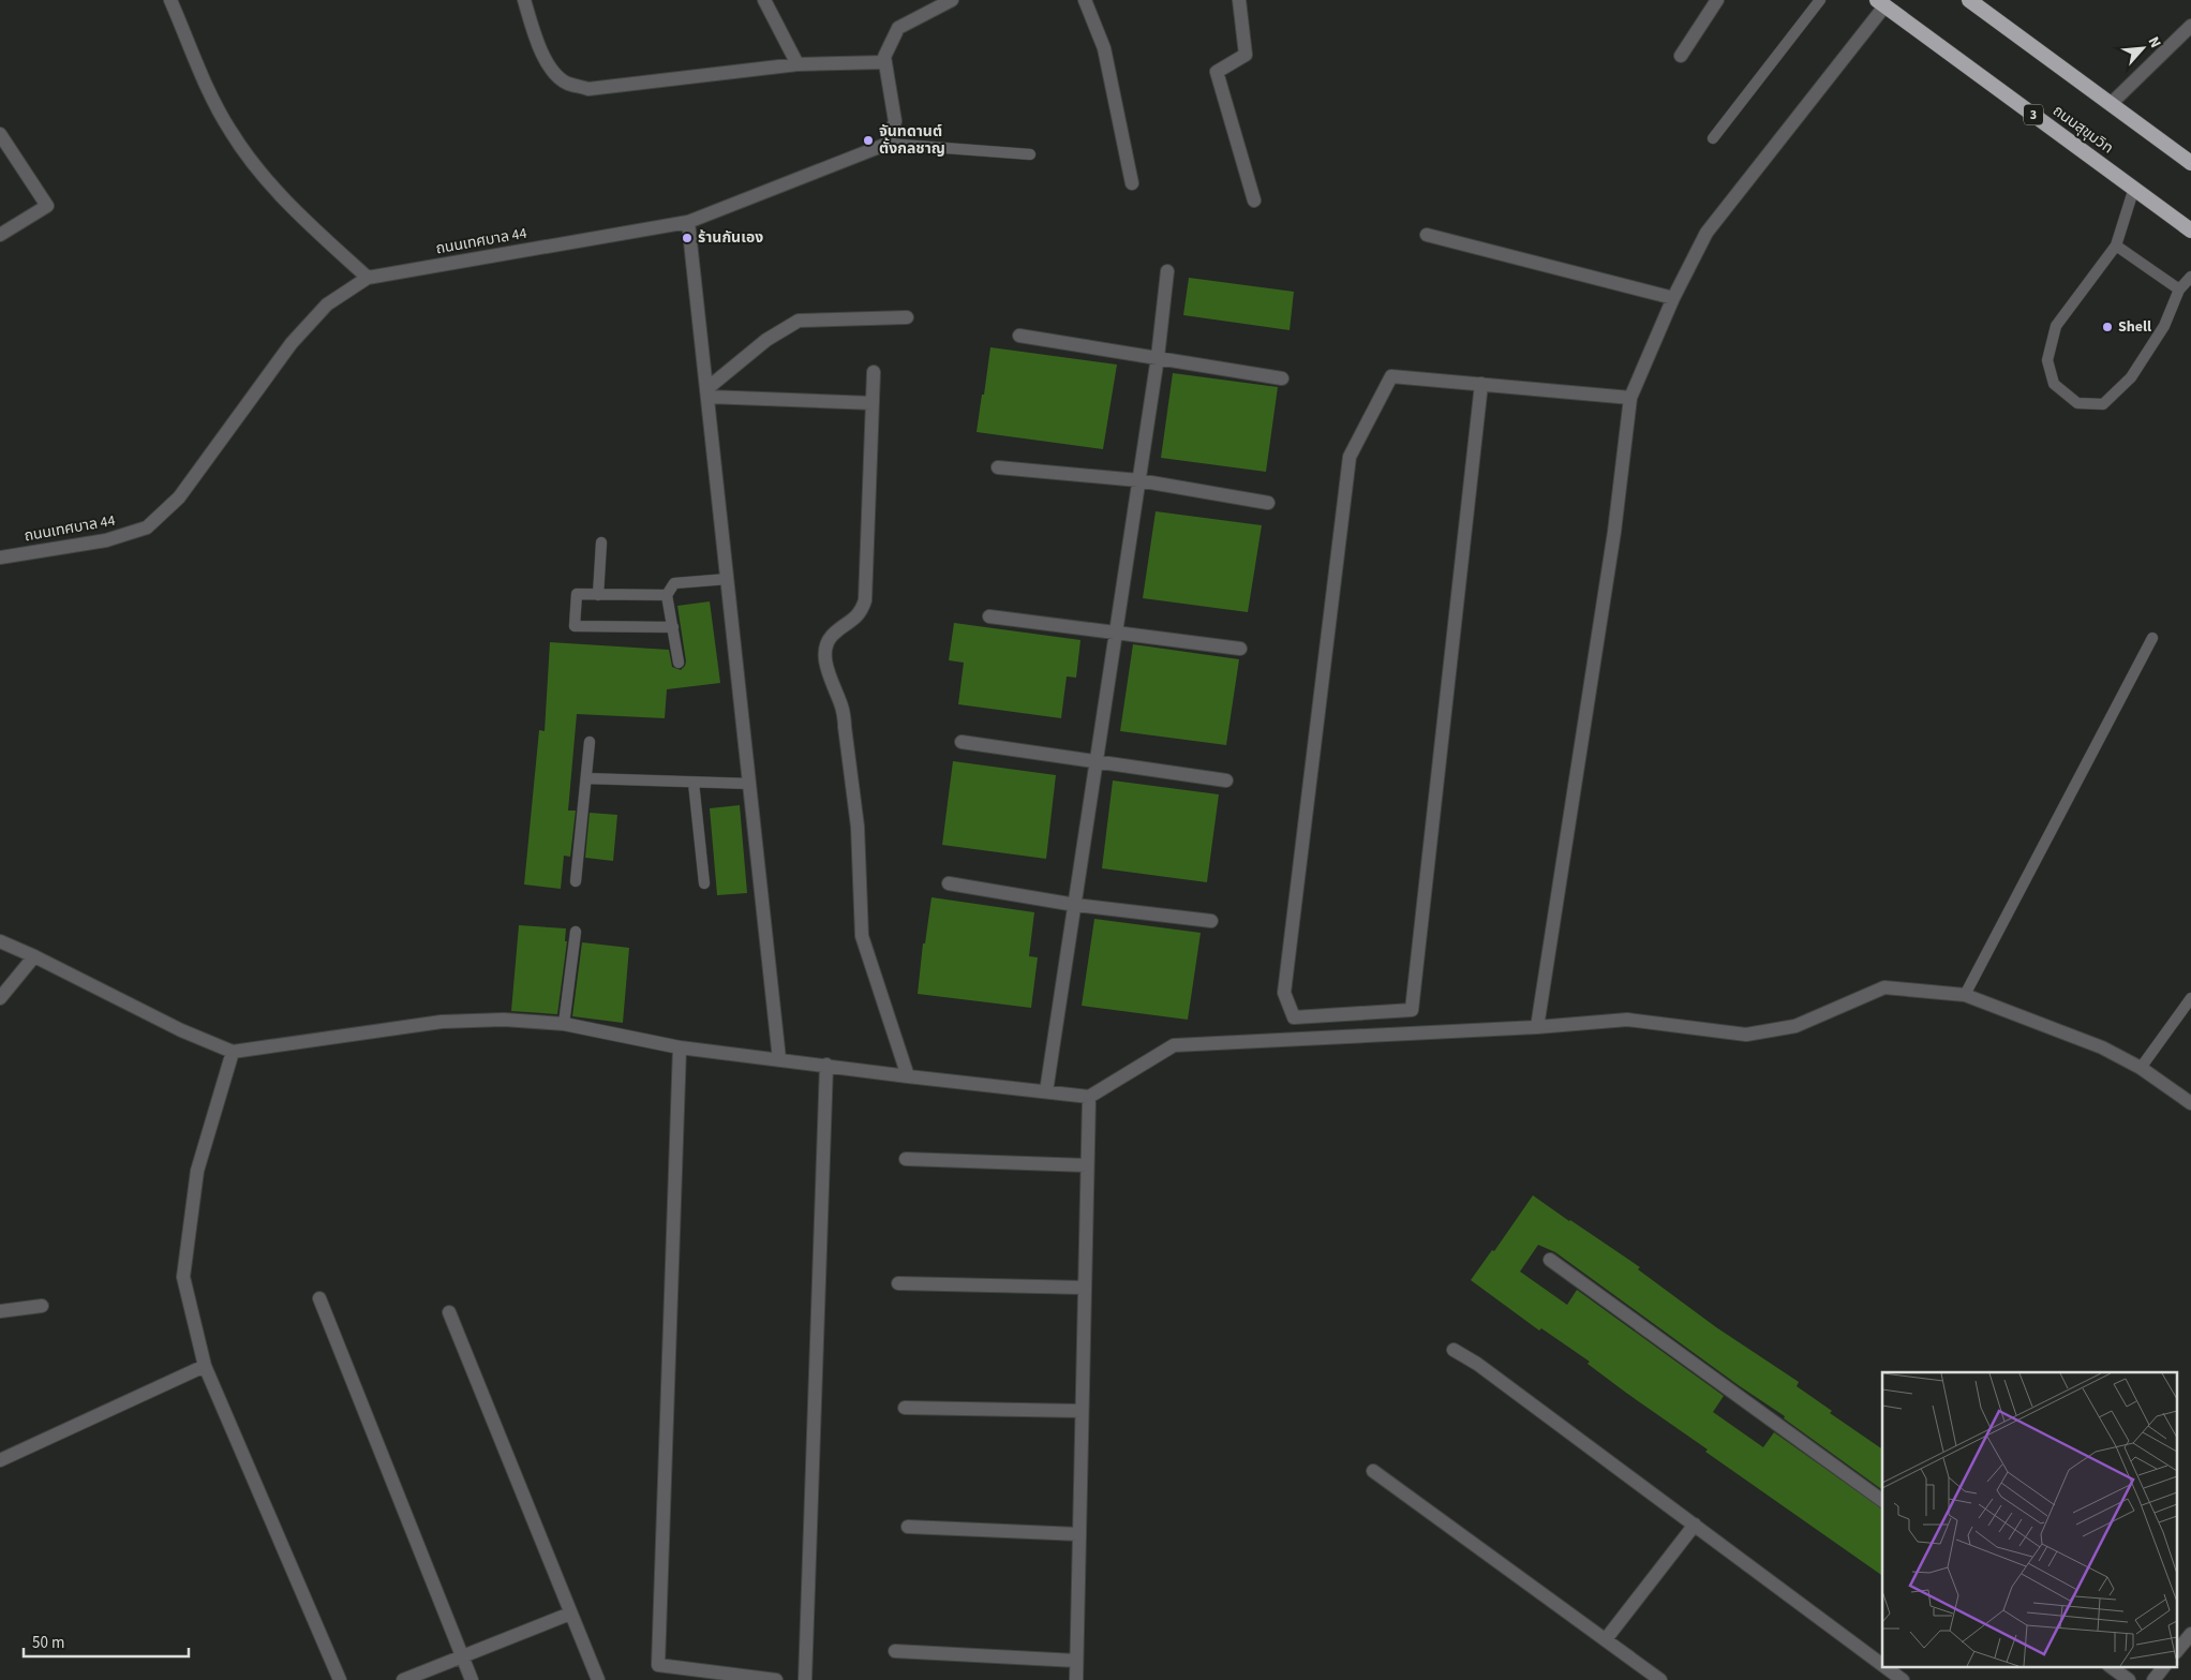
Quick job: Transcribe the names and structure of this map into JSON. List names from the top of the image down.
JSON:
{
  "streets": {
    "highway": ["3", "ถนนสุขุมวิท"],
    "street": ["ถนนเทศบาล 44"]
  },
  "places": ["จันทดานต์ ตั้งกลชาญ", "ร้านกันเอง", "Shell"],
  "scale_bar": "50 m",
  "north": "top right"
}
